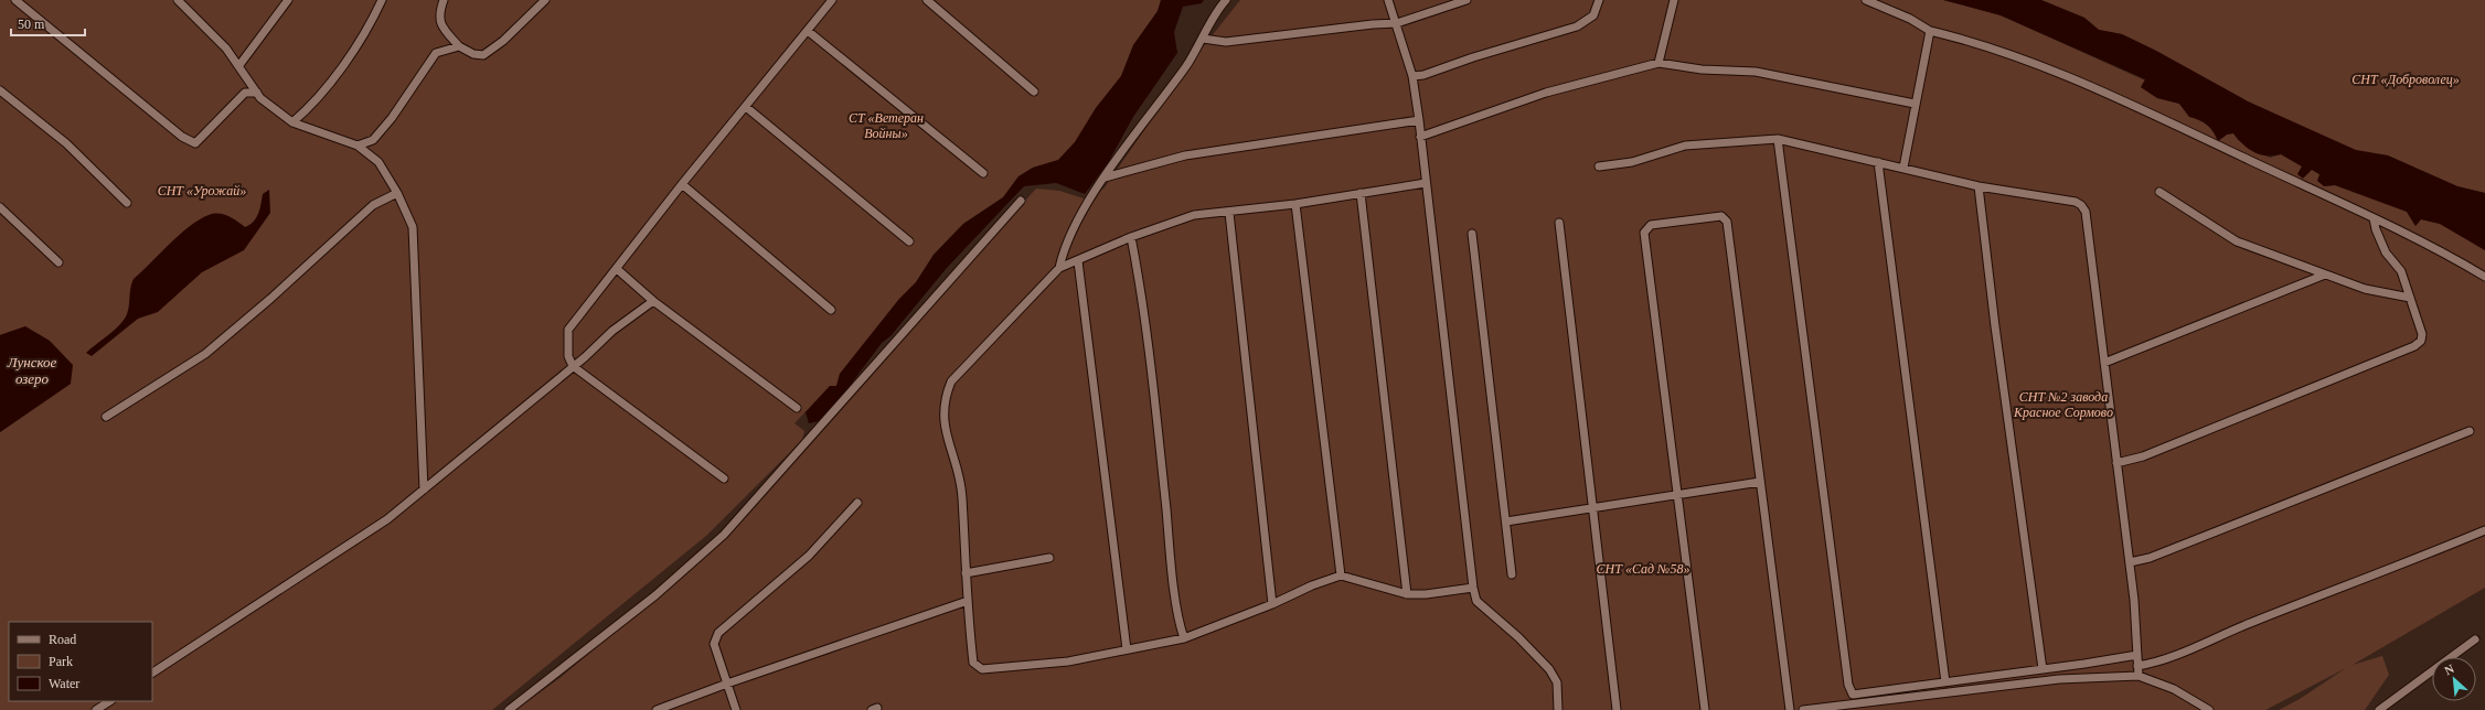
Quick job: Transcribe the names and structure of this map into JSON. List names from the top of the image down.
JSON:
{
  "water": ["Лунское озеро"],
  "parks": [
    "СНТ «Доброволец»",
    "СТ «Ветеран Войны»",
    "СНТ «Урожай»",
    "СНТ №2 завода Красное Сормово",
    "СНТ «Сад №58»"
  ],
  "legend": ["Road", "Park", "Water"],
  "scale_bar": "50 m",
  "north": "top left"
}
